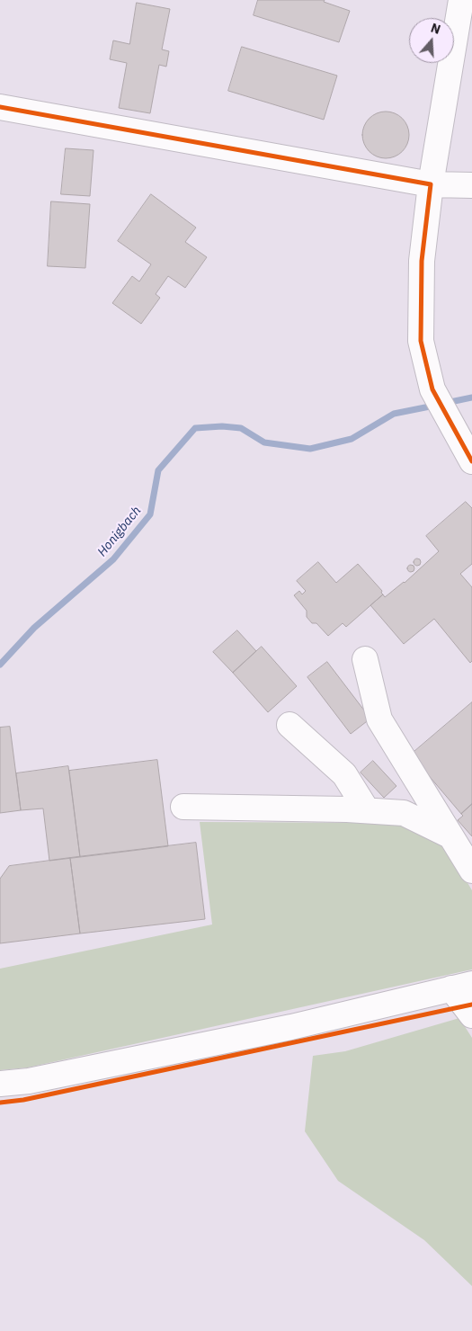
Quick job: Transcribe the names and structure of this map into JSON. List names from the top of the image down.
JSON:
{
  "water": ["Honigbach"],
  "north": "top"
}
